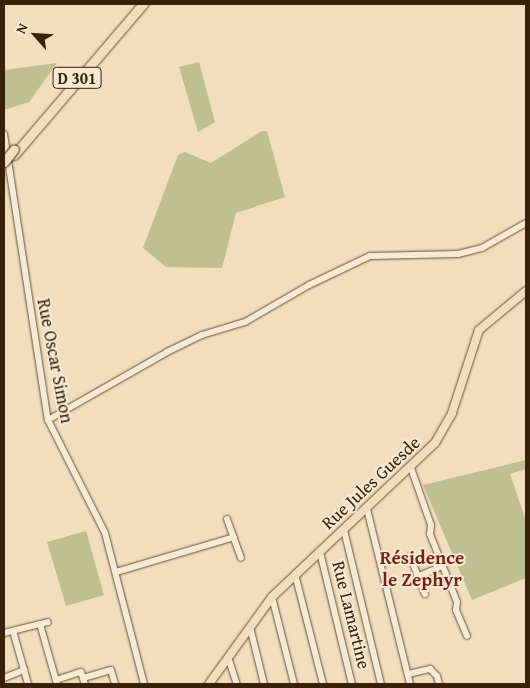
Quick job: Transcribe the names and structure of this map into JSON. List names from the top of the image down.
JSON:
{
  "streets": {
    "highway": ["D 301"],
    "main road": ["Rue Jules Guesde"],
    "street": ["Rue Oscar Simon", "Rue Lamartine"]
  },
  "crossings": [
    ["D 301", "Rue Oscar Simon"],
    ["Rue Jules Guesde", "Rue Lamartine"]
  ],
  "districts": ["Résidence le Zephyr"],
  "north": "top left"
}
